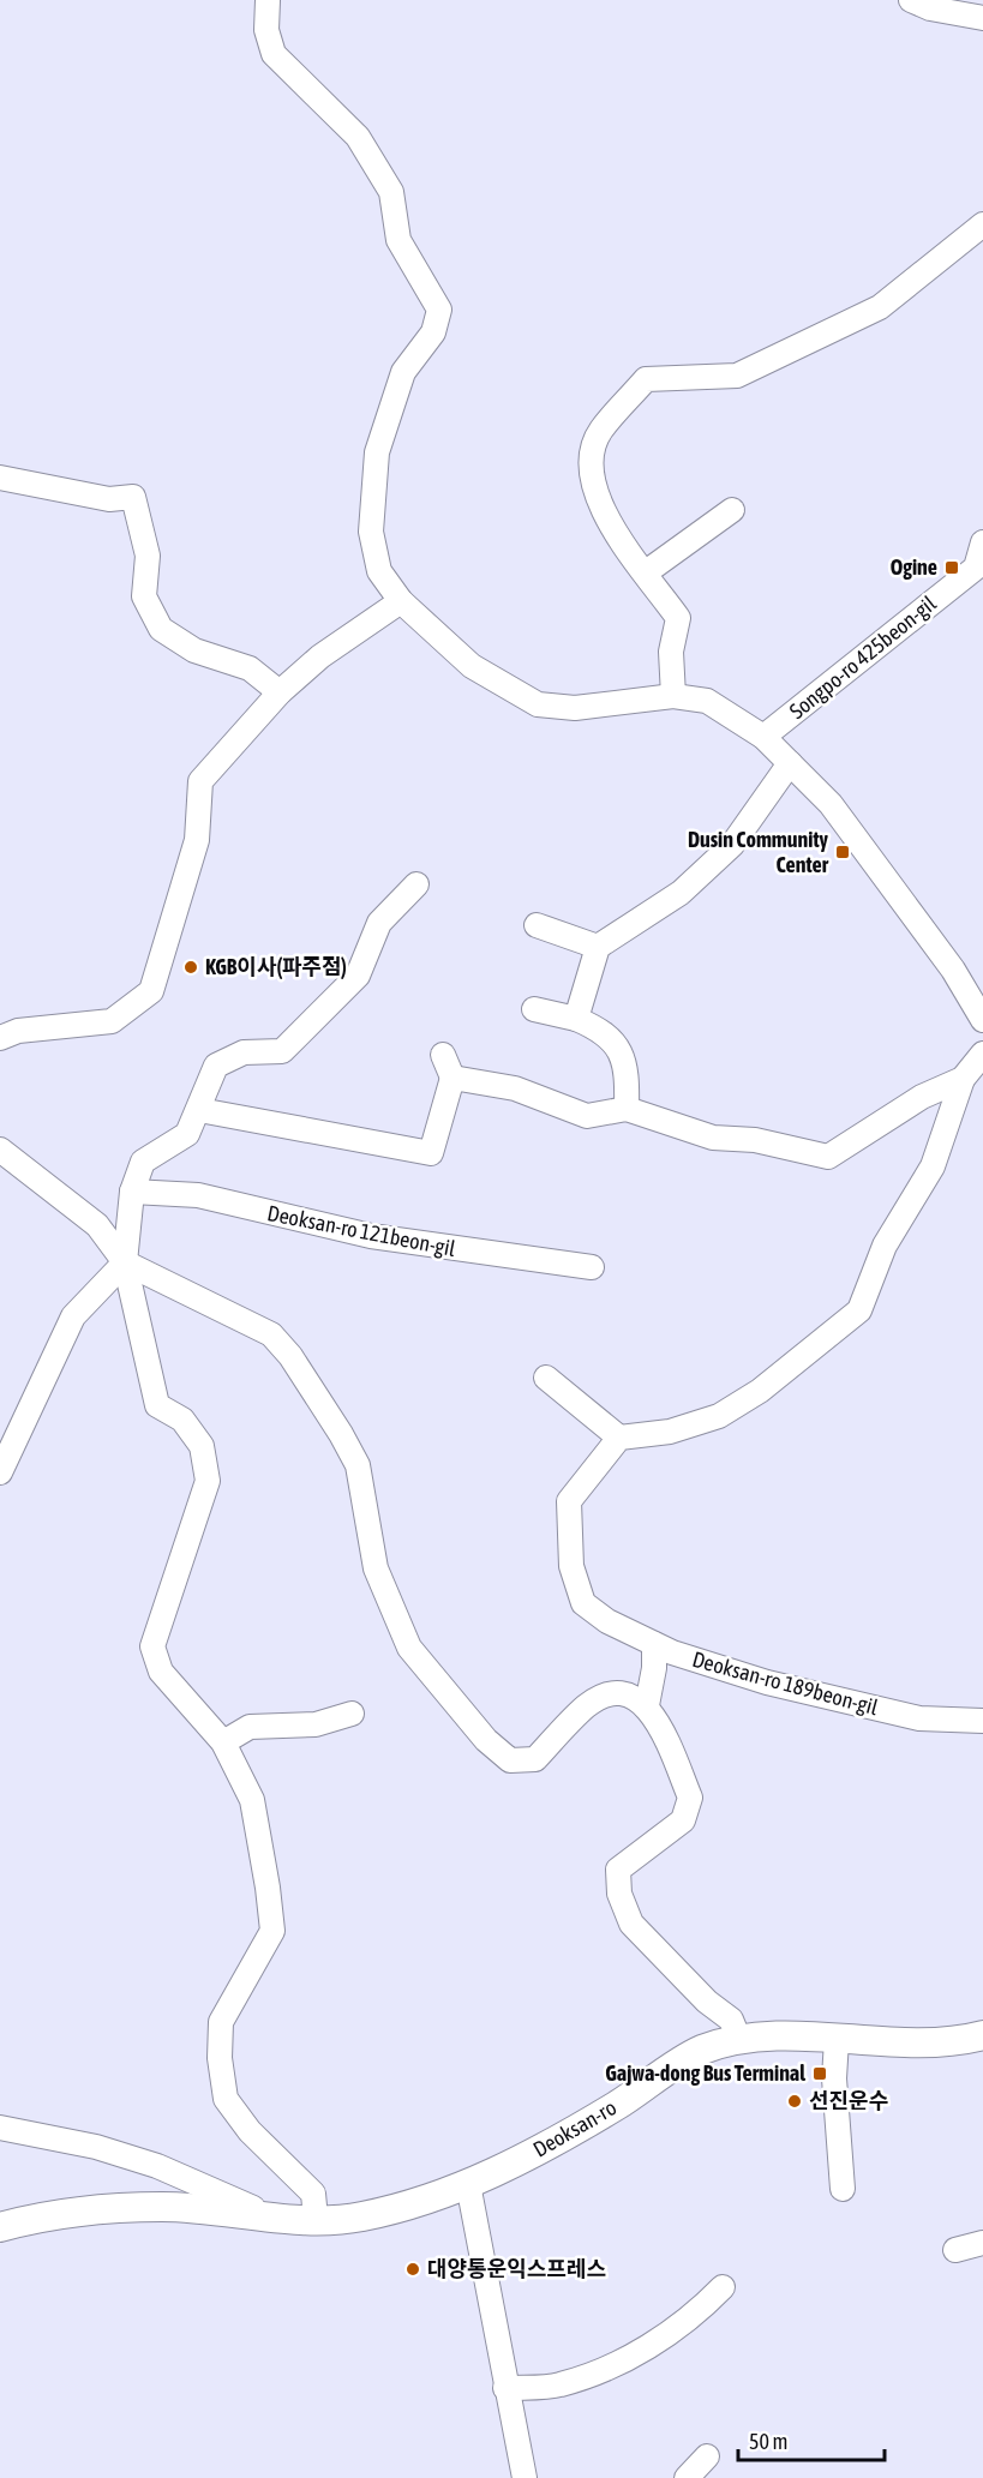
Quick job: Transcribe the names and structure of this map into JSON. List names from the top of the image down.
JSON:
{
  "streets": {
    "street": [
      "Songpo-ro 425beon-gil",
      "Deoksan-ro 121beon-gil",
      "Deoksan-ro 189beon-gil",
      "Deoksan-ro"
    ]
  },
  "places": {
    "transit": ["Ogine", "Dusin Community Center", "Gajwa-dong Bus Terminal"],
    "other": ["KGB이사(파주점)", "선진운수", "대양통운익스프레스"]
  },
  "scale_bar": "50 m"
}
